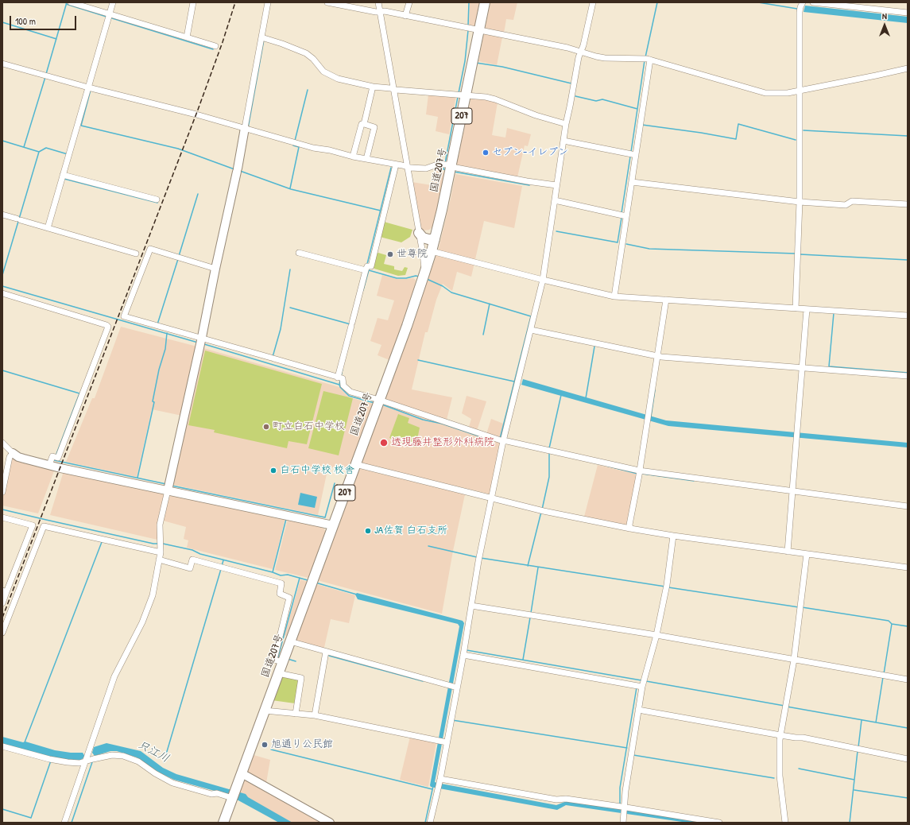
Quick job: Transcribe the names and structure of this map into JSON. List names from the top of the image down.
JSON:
{
  "streets": {
    "highway": ["207", "国道207号"]
  },
  "water": ["只江川"],
  "places": [
    "セブン-イレブン",
    "世尊院",
    "町立白石中学校",
    "透現藤井整形外科病院",
    "白石中学校 校舎",
    "JA佐賀 白石支所",
    "旭通り公民館"
  ],
  "scale_bar": "100 m",
  "north": "top"
}
